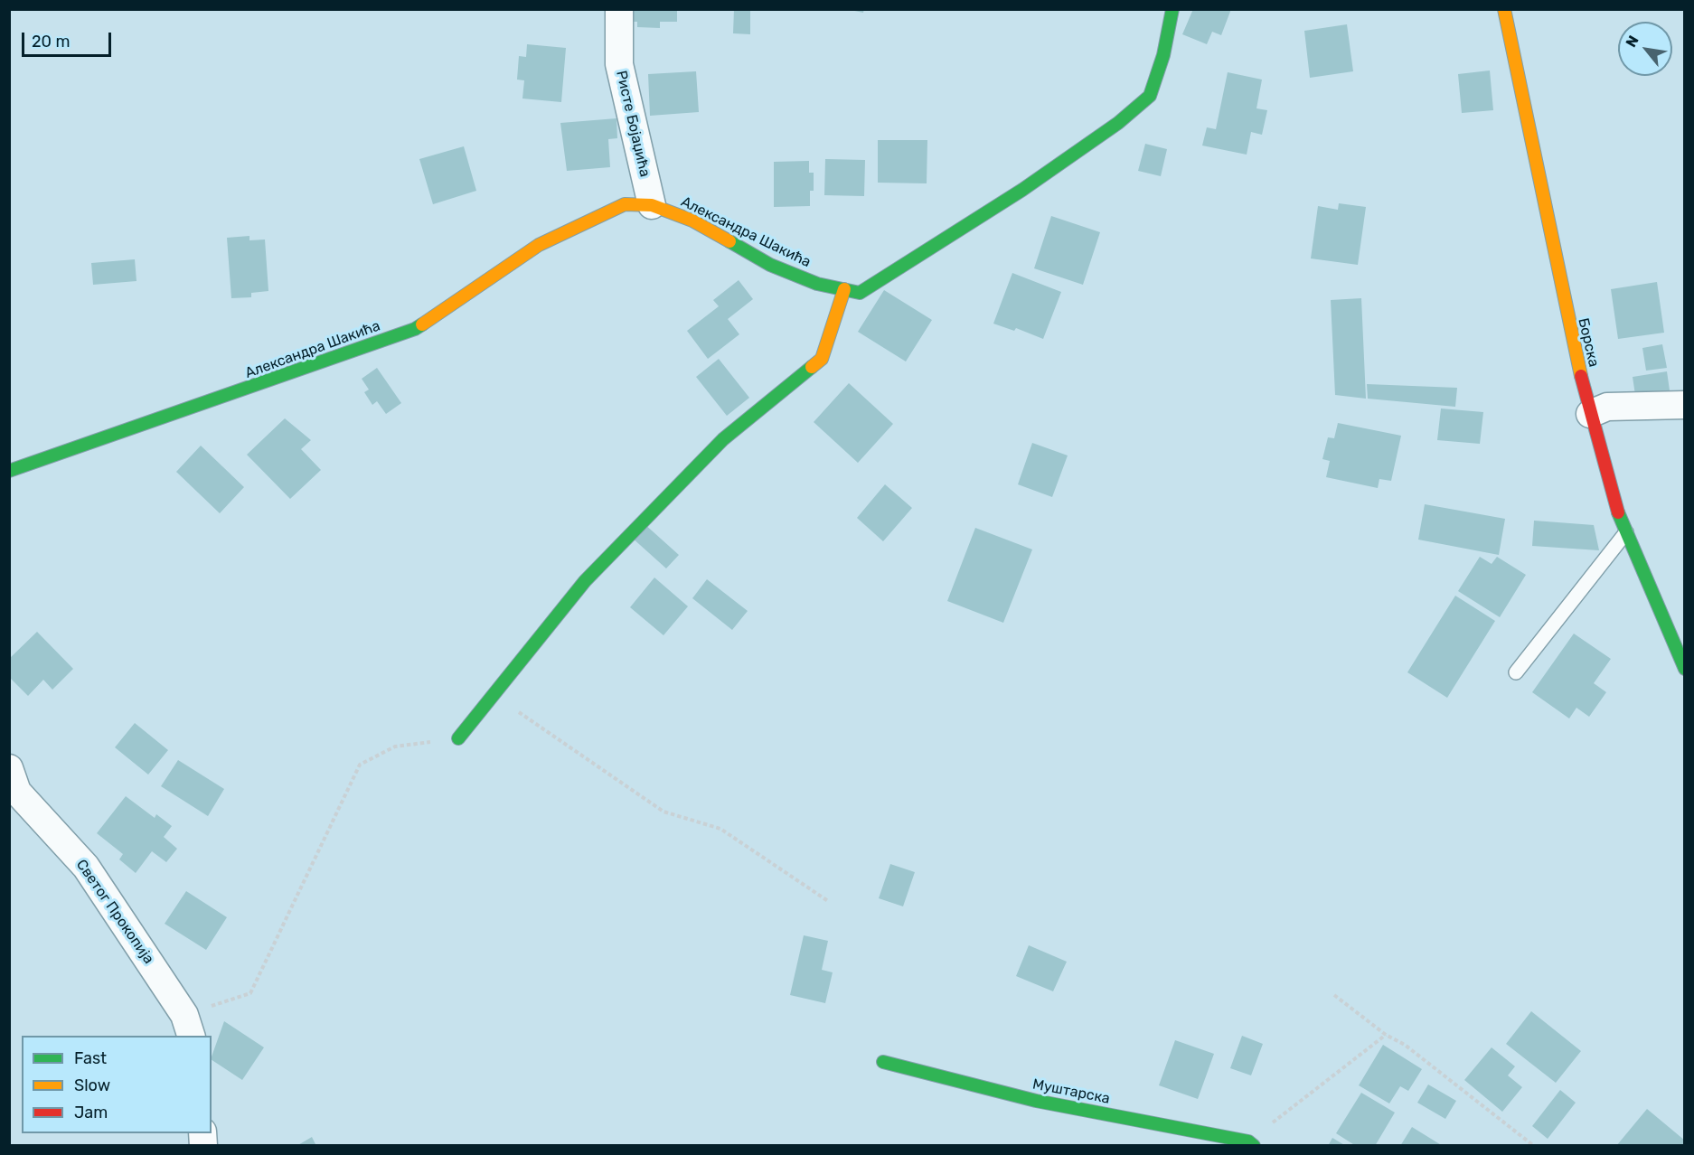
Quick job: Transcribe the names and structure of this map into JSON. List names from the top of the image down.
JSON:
{
  "streets": {
    "street": [
      "Ристе Бојаџића",
      "Александра Шакића",
      "Борска",
      "Светог Прокопија",
      "Муштарска"
    ]
  },
  "crossings": [
    ["Ристе Бојаџића", "Александра Шакића"]
  ],
  "legend": ["Fast", "Slow", "Jam"],
  "scale_bar": "20 m",
  "north": "top left"
}
